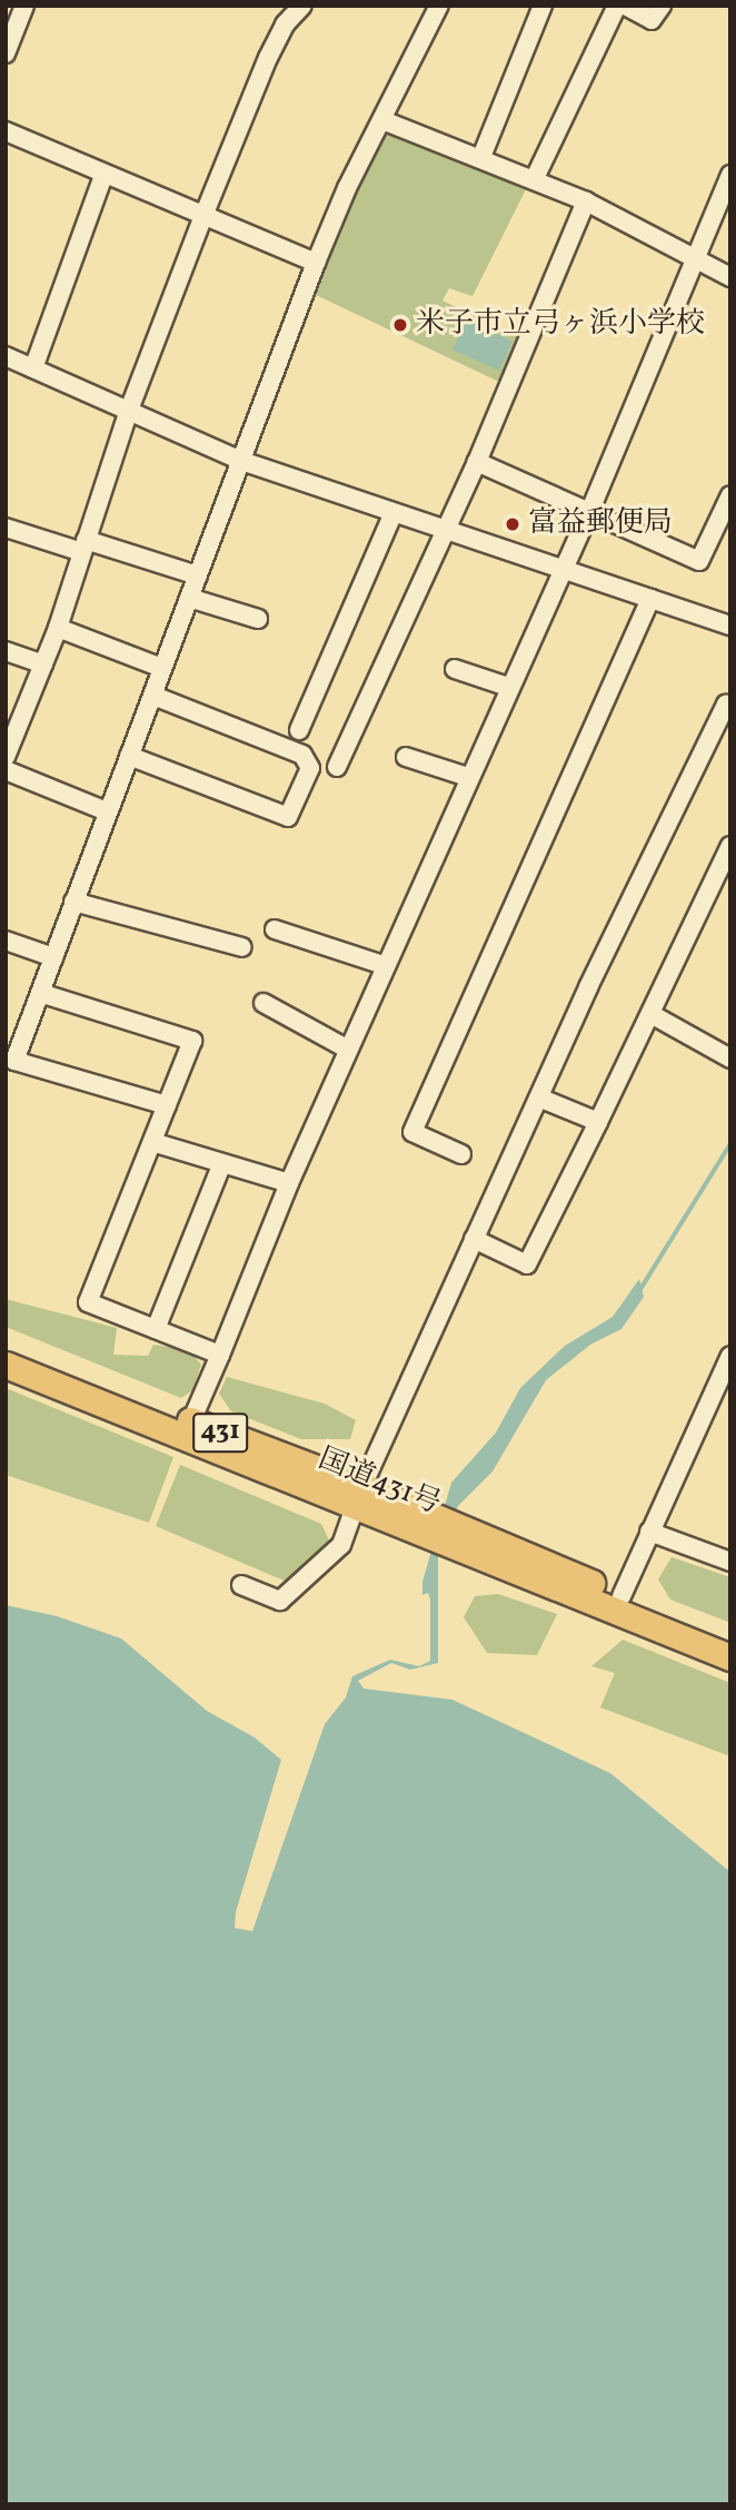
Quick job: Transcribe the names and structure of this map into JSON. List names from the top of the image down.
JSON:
{
  "streets": {
    "highway": ["431", "国道431号"]
  },
  "places": ["米子市立弓ヶ浜小学校", "富益郵便局"]
}
